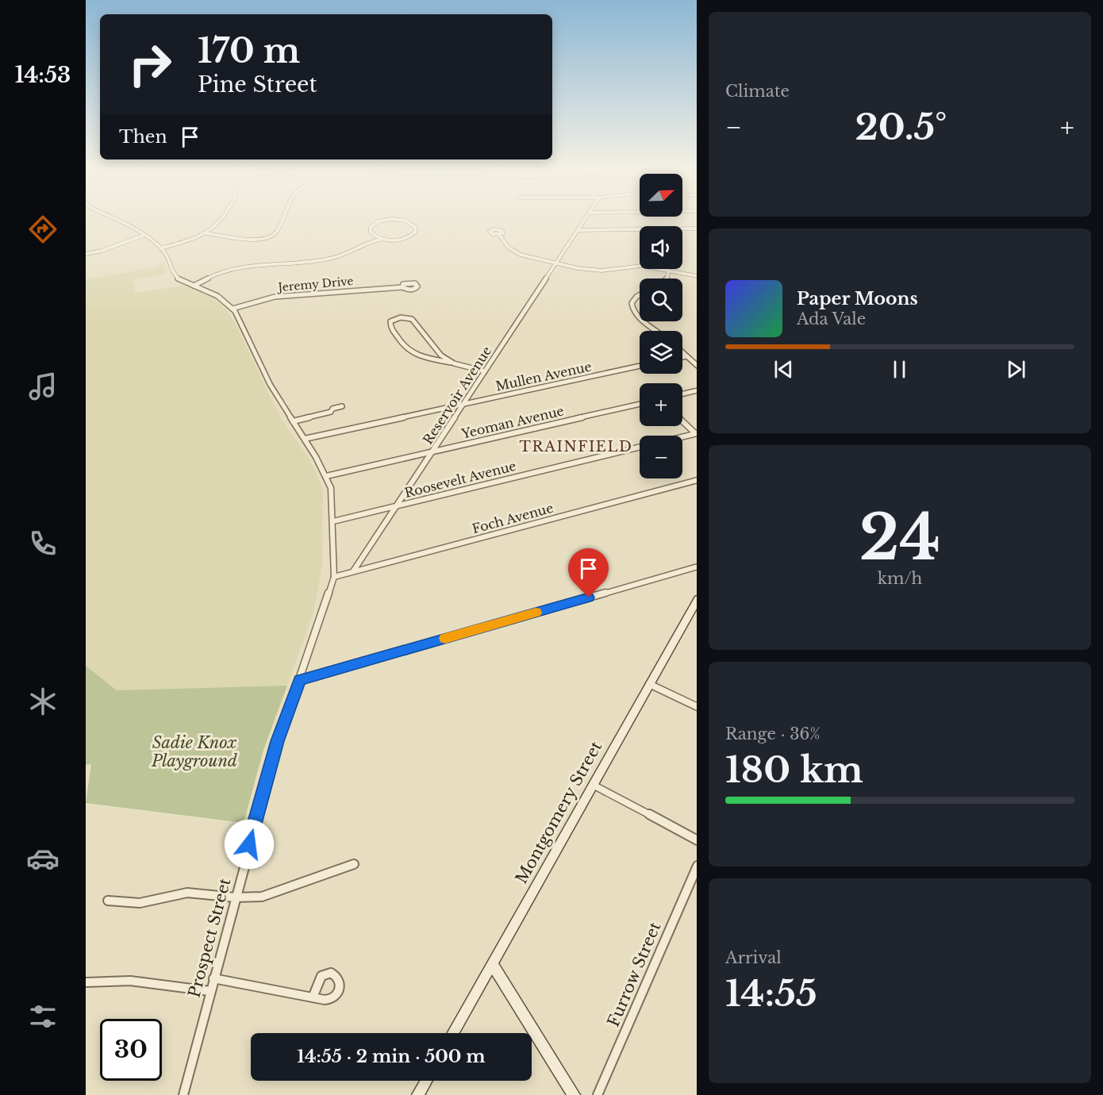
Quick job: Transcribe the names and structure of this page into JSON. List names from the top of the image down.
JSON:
{
  "streets": {
    "main road": ["Montgomery Street"],
    "street": [
      "Jeremy Drive",
      "Mullen Avenue",
      "Reservoir Avenue",
      "Yeoman Avenue",
      "Roosevelt Avenue",
      "Foch Avenue",
      "Prospect Street",
      "Furrow Street"
    ]
  },
  "crossings": [
    ["Jeremy Drive", "Prospect Street"],
    ["Mullen Avenue", "Reservoir Avenue"],
    ["Mullen Avenue", "Prospect Street"],
    ["Reservoir Avenue", "Yeoman Avenue"],
    ["Reservoir Avenue", "Roosevelt Avenue"],
    ["Reservoir Avenue", "Foch Avenue"],
    ["Yeoman Avenue", "Prospect Street"],
    ["Roosevelt Avenue", "Prospect Street"],
    ["Foch Avenue", "Prospect Street"]
  ],
  "districts": ["TRAINFIELD"],
  "parks": ["Sadie Knox Playground"],
  "north": "top right",
  "page": {
    "tabs": "14:53",
    "tile": [
      "Climate",
      ["24", "km/h"],
      ["Range · 36%", "180 km"],
      ["Arrival", "14:55"]
    ],
    "turn": ["170 m", "Pine Street"],
    "heat": ["−", "20.5°", "+"],
    "then": "Then",
    "map_buttons": ["+", "−"],
    "song": ["Paper Moons", "Ada Vale"],
    "limit": "30",
    "trip": "14:55 · 2 min · 500 m"
  }
}
